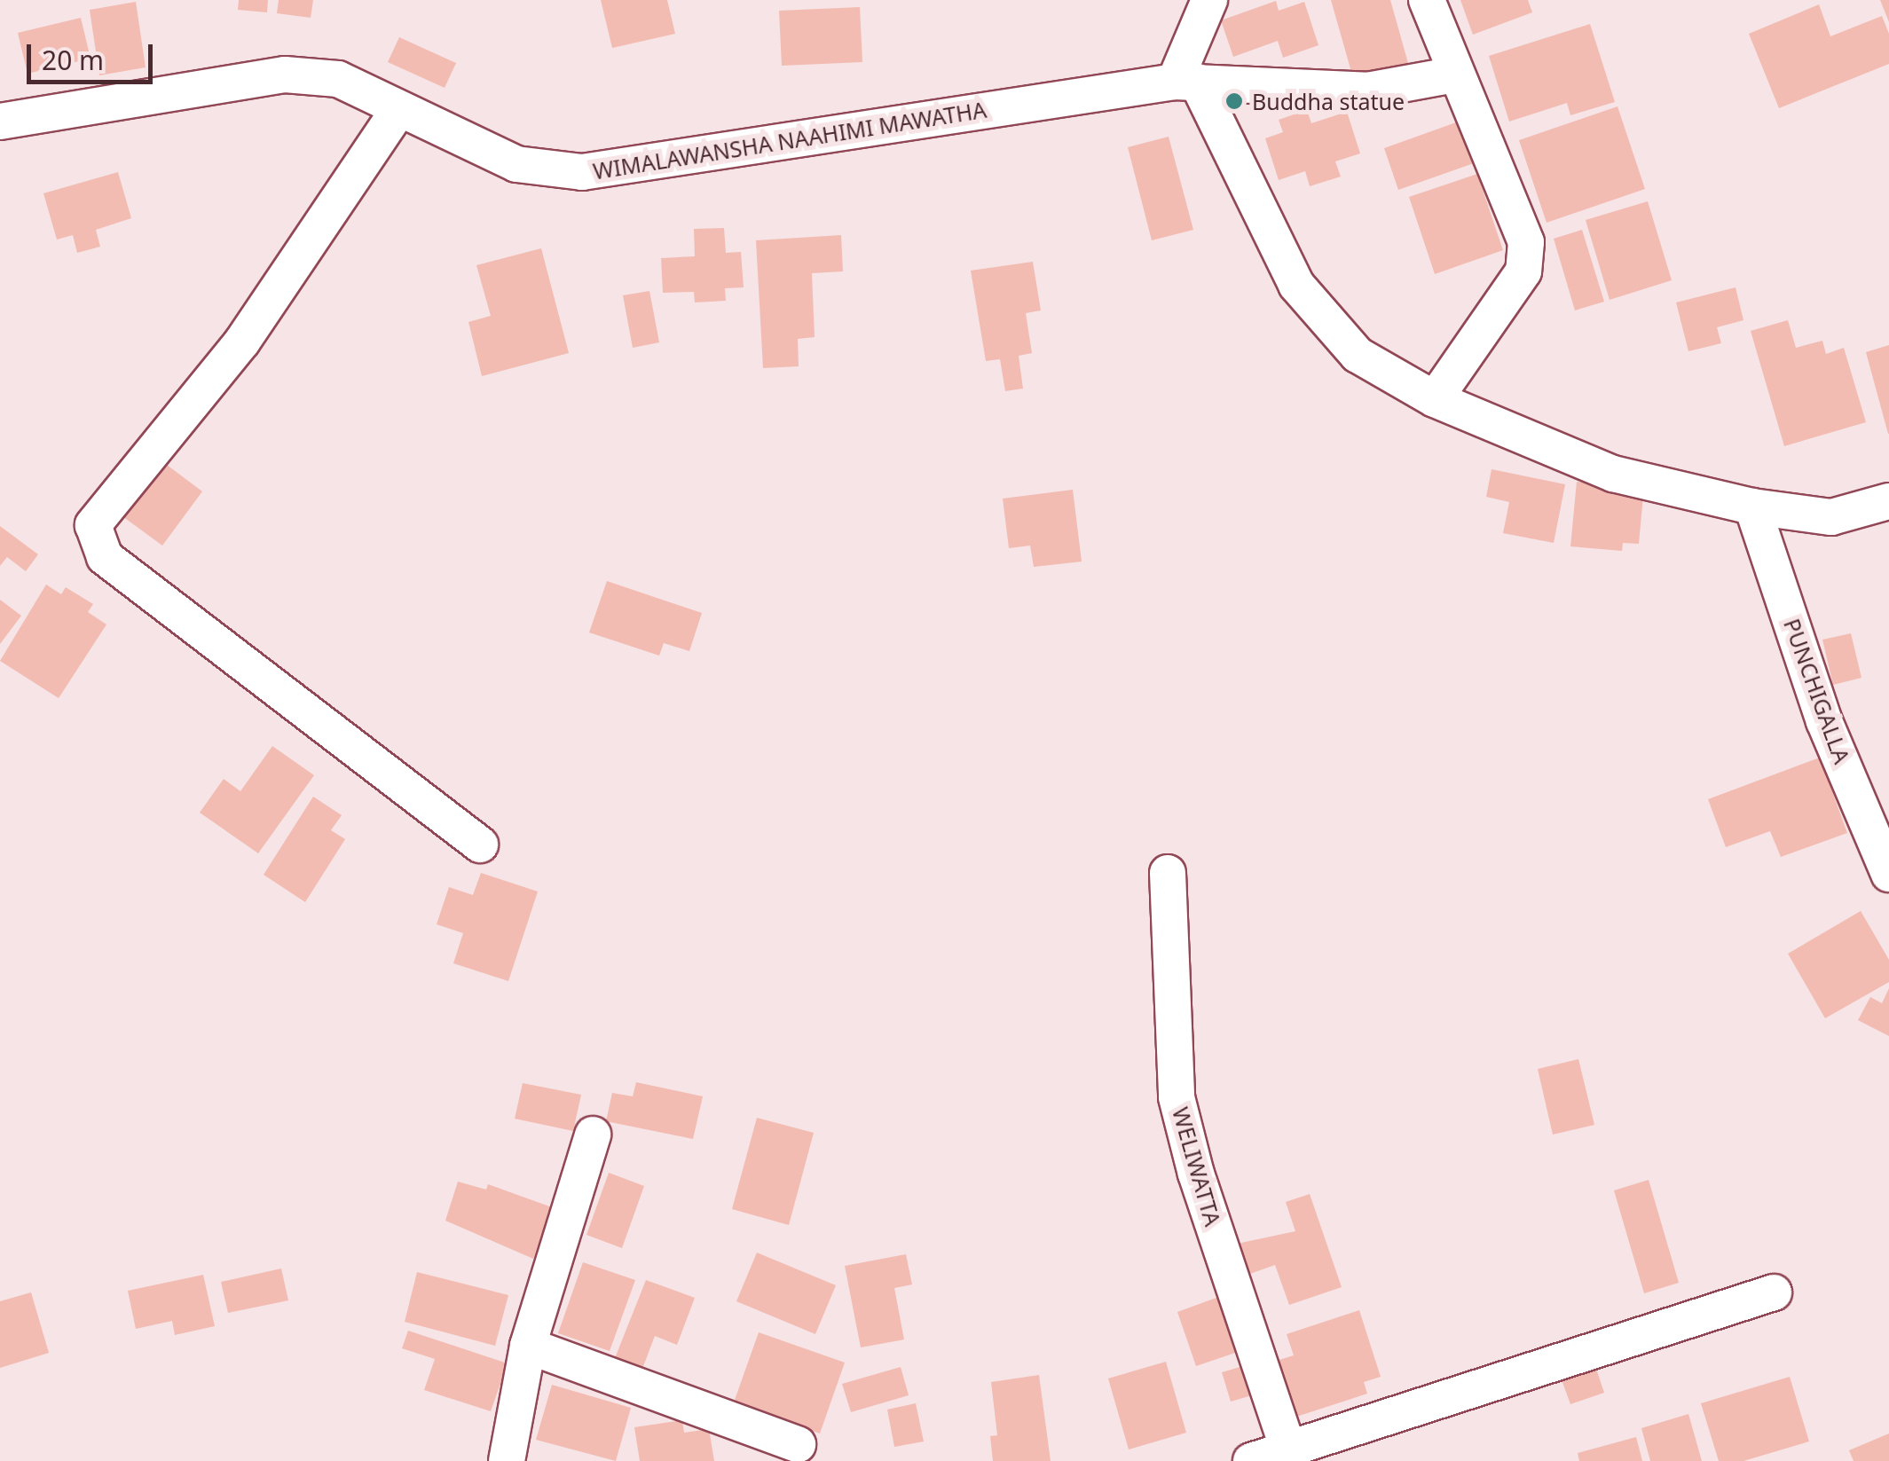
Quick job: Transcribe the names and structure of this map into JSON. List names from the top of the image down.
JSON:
{
  "streets": {
    "street": ["WIMALAWANSHA NAAHIMI MAWATHA", "PUNCHIGALLA", "WELIWATTA"]
  },
  "places": ["Buddha statue"],
  "scale_bar": "20 m"
}
